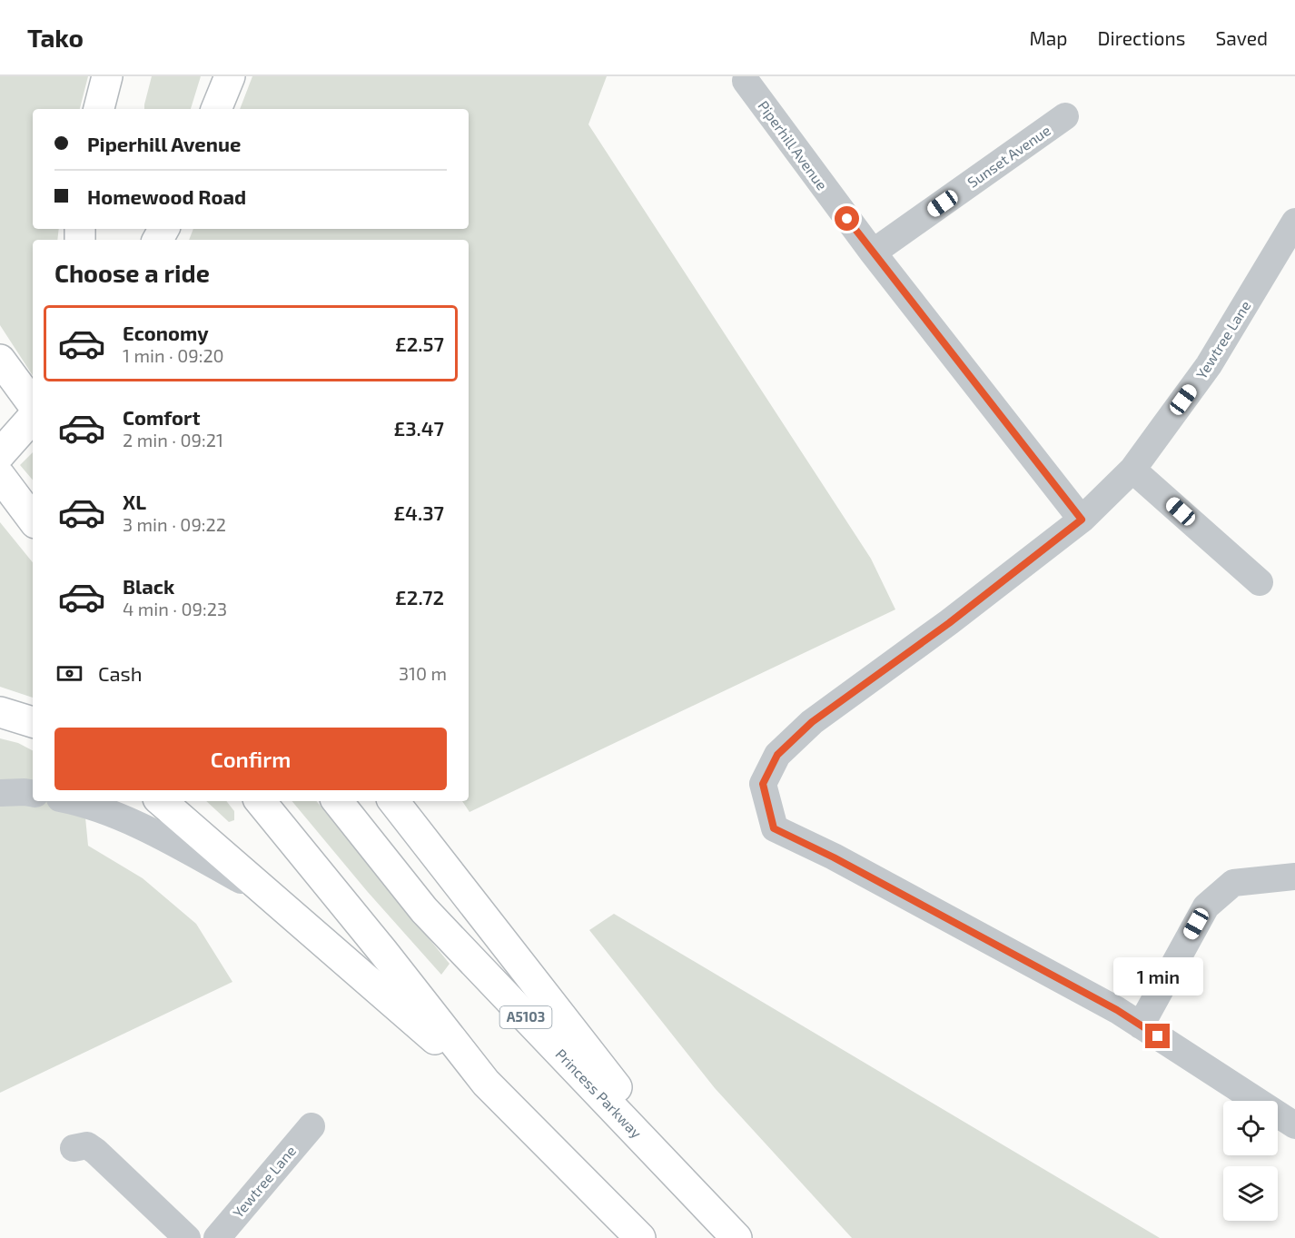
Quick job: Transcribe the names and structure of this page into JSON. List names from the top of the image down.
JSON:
{
  "streets": {
    "highway": ["A5103", "Princess Parkway"],
    "street": ["Piperhill Avenue", "Sunset Avenue", "Yewtree Lane"]
  },
  "crossings": [
    ["Piperhill Avenue", "Sunset Avenue"],
    ["Piperhill Avenue", "Yewtree Lane"]
  ],
  "page": {
    "header": "Tako",
    "nav": ["Map", "Directions", "Saved"],
    "banner": ["Piperhill Avenue", "Homewood Road"],
    "heading": "Choose a ride",
    "list": [
      {
        "name": "Economy",
        "note": "1 min · 09:20",
        "value": "£2.57"
      },
      {
        "name": "Comfort",
        "note": "2 min · 09:21",
        "value": "£3.47"
      },
      {
        "name": "XL",
        "note": "3 min · 09:22",
        "value": "£4.37"
      },
      {
        "name": "Black",
        "note": "4 min · 09:23",
        "value": "£2.72"
      }
    ],
    "pay": ["Cash", "310 m"],
    "buttons": "Confirm",
    "bubble": "1 min"
  }
}
